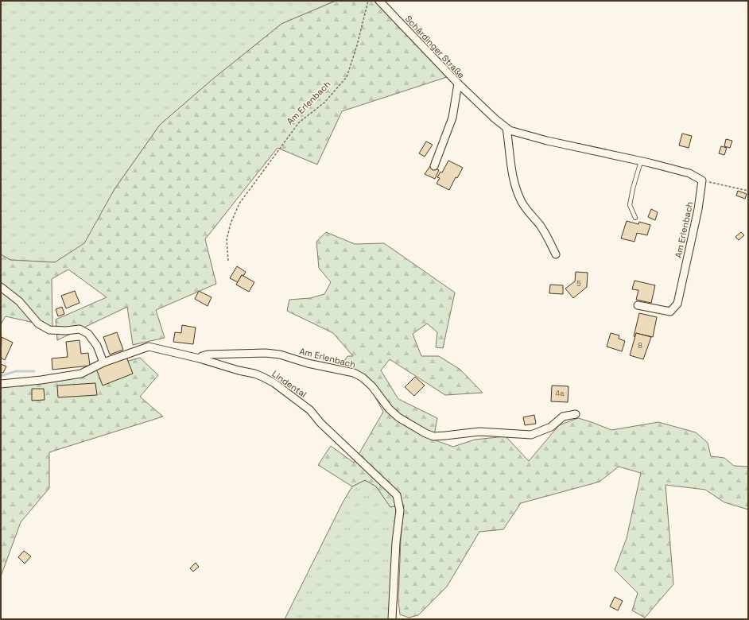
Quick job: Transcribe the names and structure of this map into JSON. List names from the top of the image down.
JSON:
{
  "streets": {
    "street": ["Schärdinger Straße", "Am Erlenbach", "Lindental"]
  },
  "crossings": [
    ["Am Erlenbach", "Lindental"]
  ],
  "house_numbers": ["5", "8", "4a"]
}
